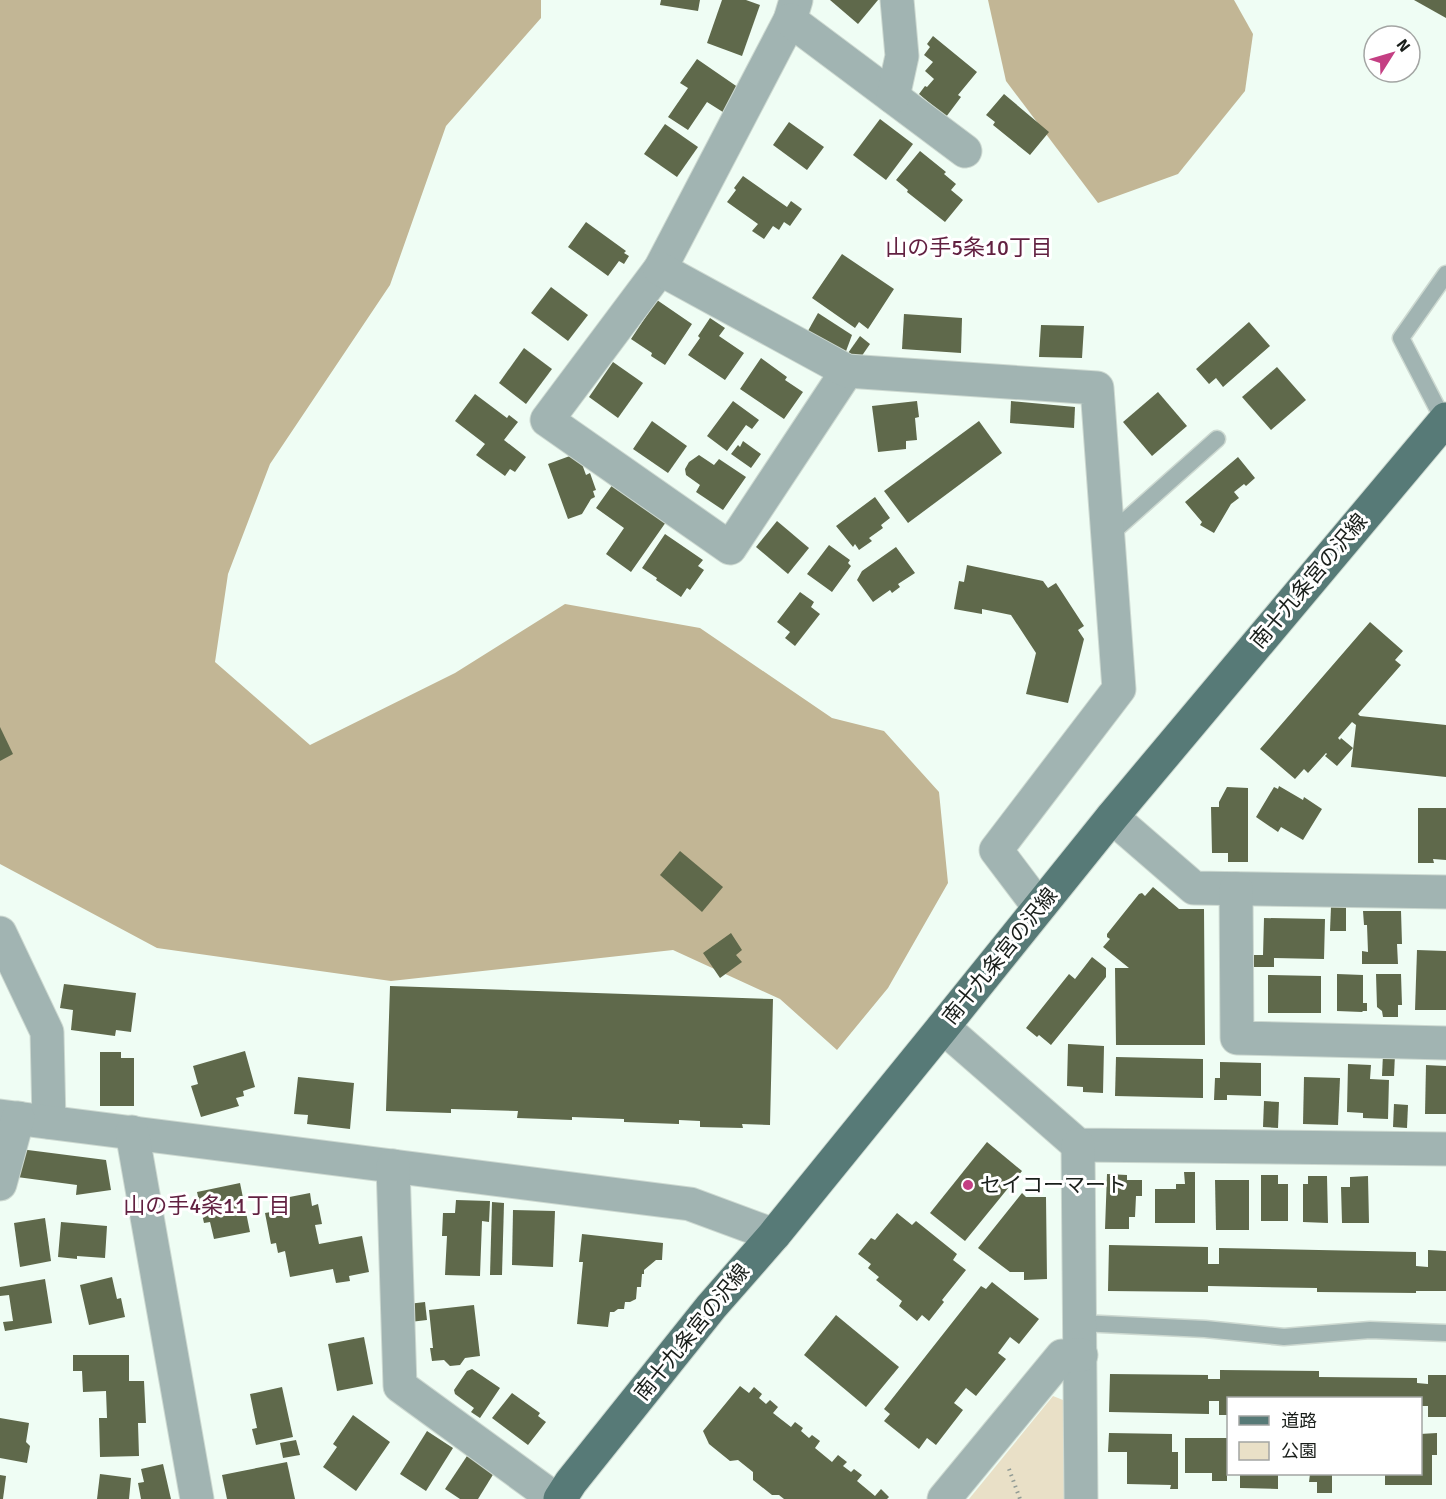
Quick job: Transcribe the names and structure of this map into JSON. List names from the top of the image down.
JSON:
{
  "streets": {
    "main road": ["南十九条宮の沢線"]
  },
  "districts": ["山の手5条10丁目", "山の手4条11丁目"],
  "places": ["セイコーマート"],
  "legend": ["道路", "公園"],
  "north": "top right"
}
